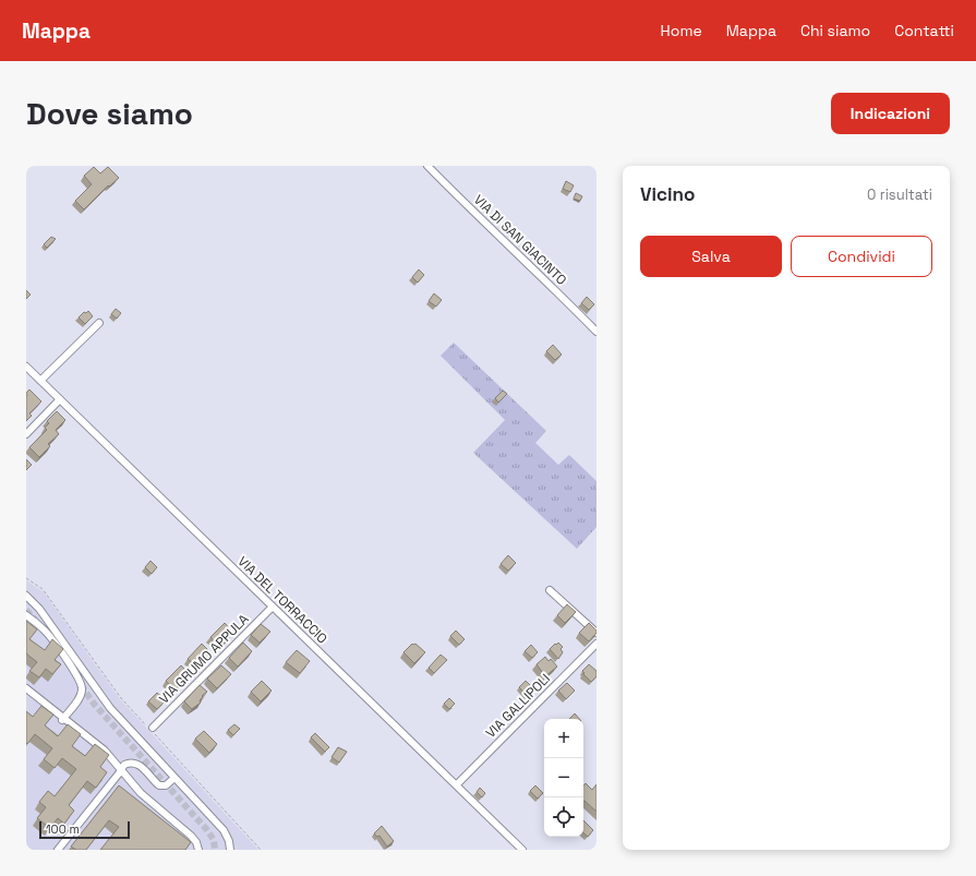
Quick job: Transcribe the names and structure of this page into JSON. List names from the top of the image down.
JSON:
{
  "streets": {
    "street": [
      "VIA DI SAN GIACINTO",
      "VIA DEL TORRACCIO",
      "VIA GRUMO APPULA",
      "VIA GALLIPOLI"
    ]
  },
  "crossings": [
    ["VIA DEL TORRACCIO", "VIA GRUMO APPULA"],
    ["VIA DEL TORRACCIO", "VIA GALLIPOLI"]
  ],
  "scale_bar": "100 m",
  "page": {
    "header": "Mappa",
    "nav": [
      "Home",
      "Mappa",
      "Chi siamo",
      "Contatti"
    ],
    "buttons": [
      "Indicazioni",
      ["Salva", "Condividi"]
    ],
    "title": "Dove siamo",
    "heading": ["Vicino", "0 risultati"],
    "map_buttons": ["+", "−"],
    "scale": "100 m"
  }
}
